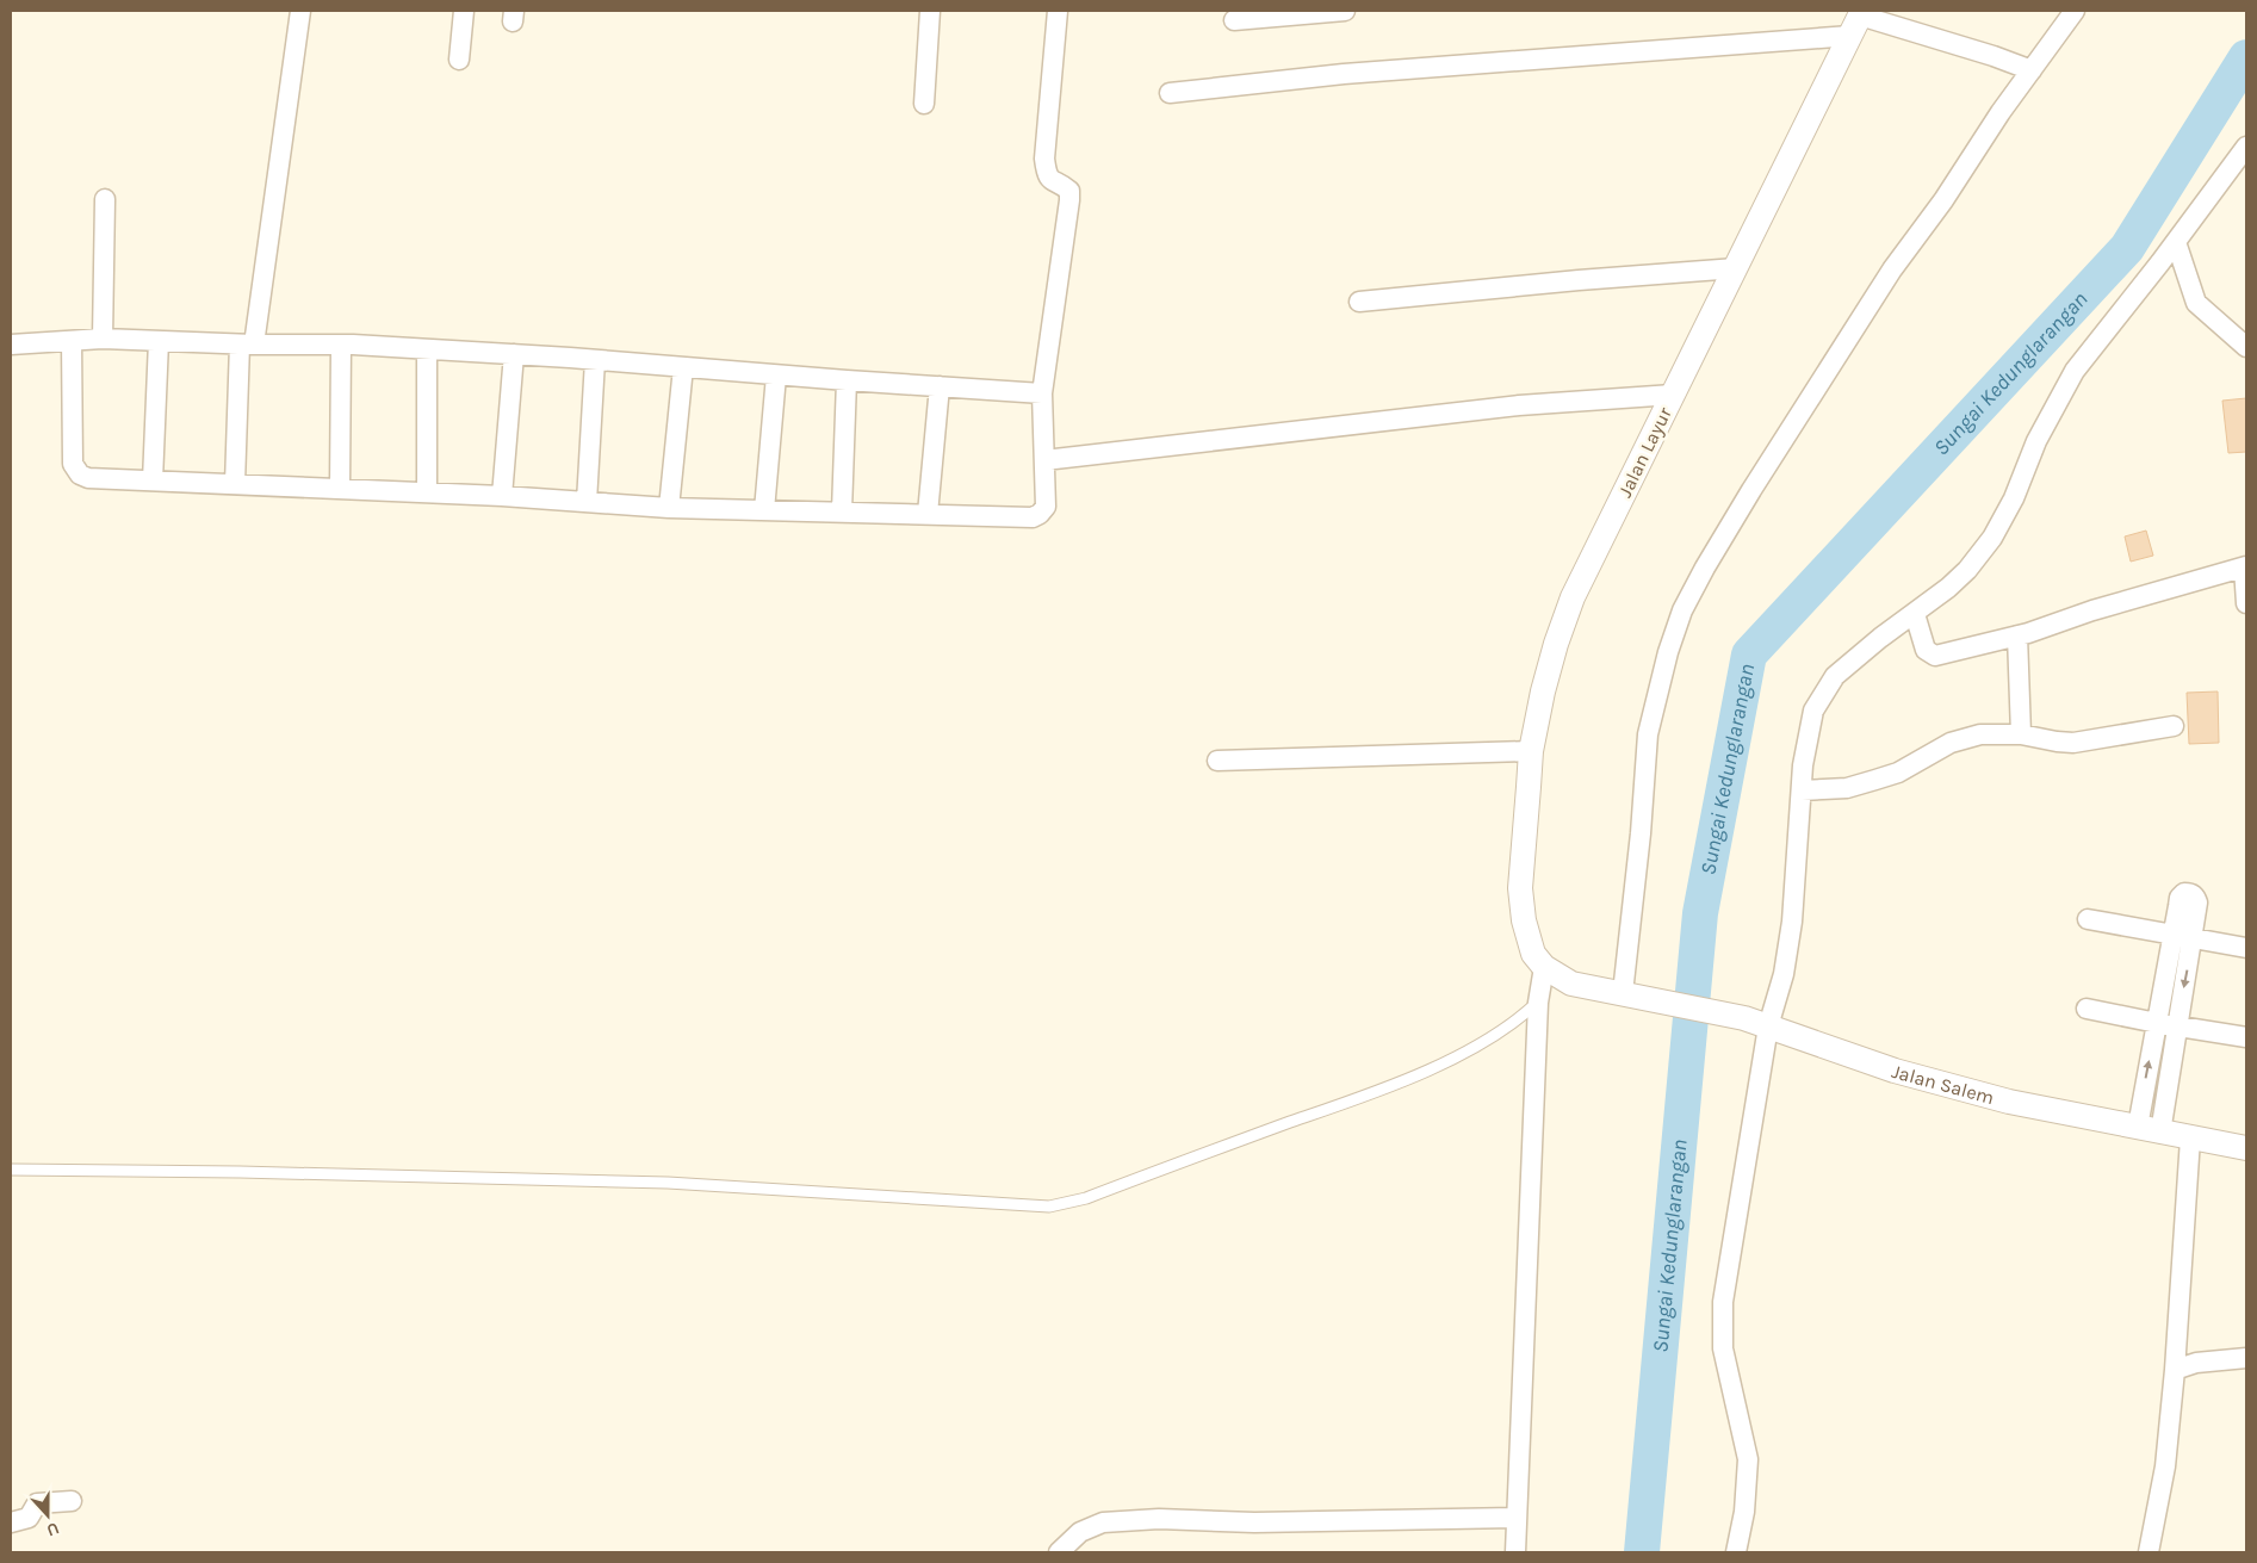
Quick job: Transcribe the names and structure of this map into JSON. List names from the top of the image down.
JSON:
{
  "streets": {
    "street": ["Jalan Layur", "Jalan Salem"]
  },
  "crossings": [
    ["Jalan Layur", "Jalan Salem"]
  ],
  "water": ["Sungai Kedunglarangan"],
  "north": "bottom"
}
